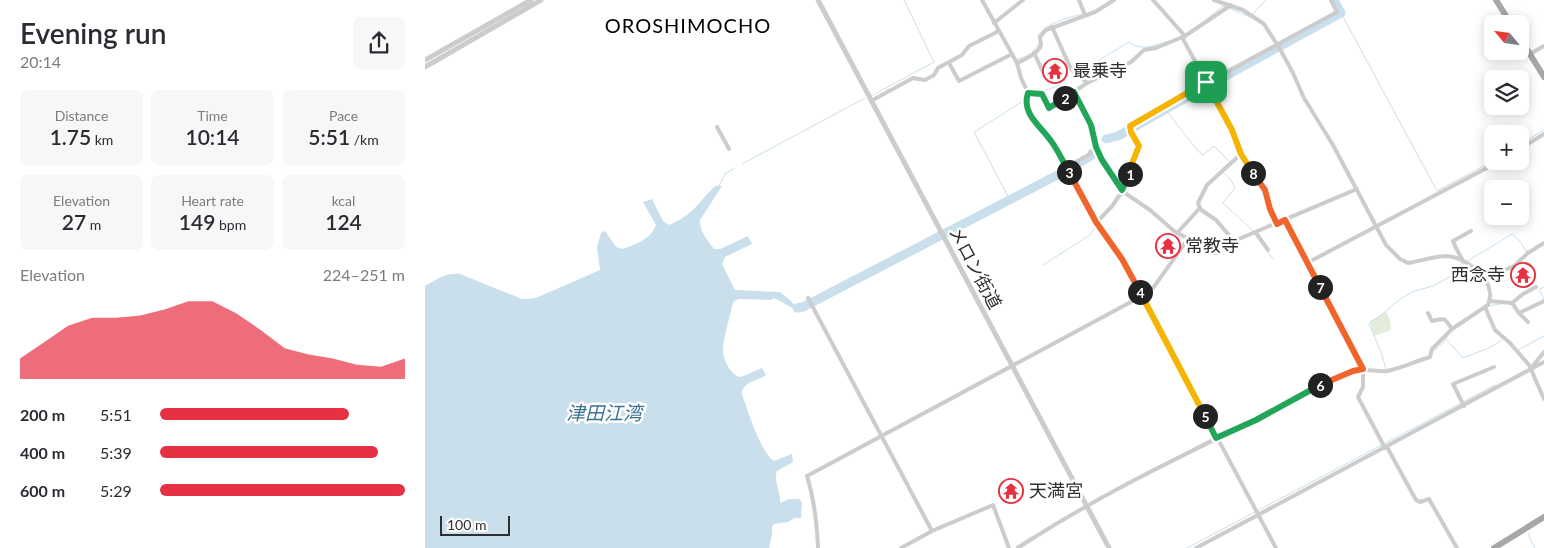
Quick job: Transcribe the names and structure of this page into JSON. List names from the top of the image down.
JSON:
{
  "streets": {
    "street": ["メロン街道"]
  },
  "districts": ["OROSHIMOCHO"],
  "water": ["津田江湾"],
  "places": {
    "temple": [
      "最乗寺",
      "常教寺",
      "西念寺",
      "天満宮"
    ]
  },
  "scale_bar": "100 m",
  "north": "top left",
  "page": {
    "heading": ["Evening run", "20:14"],
    "map_buttons": ["+", "−"],
    "stats": [
      ["Distance", "1.75 km"],
      ["Time", "10:14"],
      ["Pace", "5:51 /km"],
      ["Elevation", "27 m"],
      ["Heart rate", "149 bpm"],
      ["kcal", "124"]
    ],
    "pins": [
      "2",
      "3",
      "8",
      "1",
      "7",
      "4",
      "6",
      "5"
    ],
    "chart": ["Elevation", "224–251 m"],
    "list": [
      {
        "name": "200 m",
        "note": "5:51"
      },
      {
        "name": "400 m",
        "note": "5:39"
      },
      {
        "name": "600 m",
        "note": "5:29"
      }
    ],
    "scale": "100 m"
  }
}
